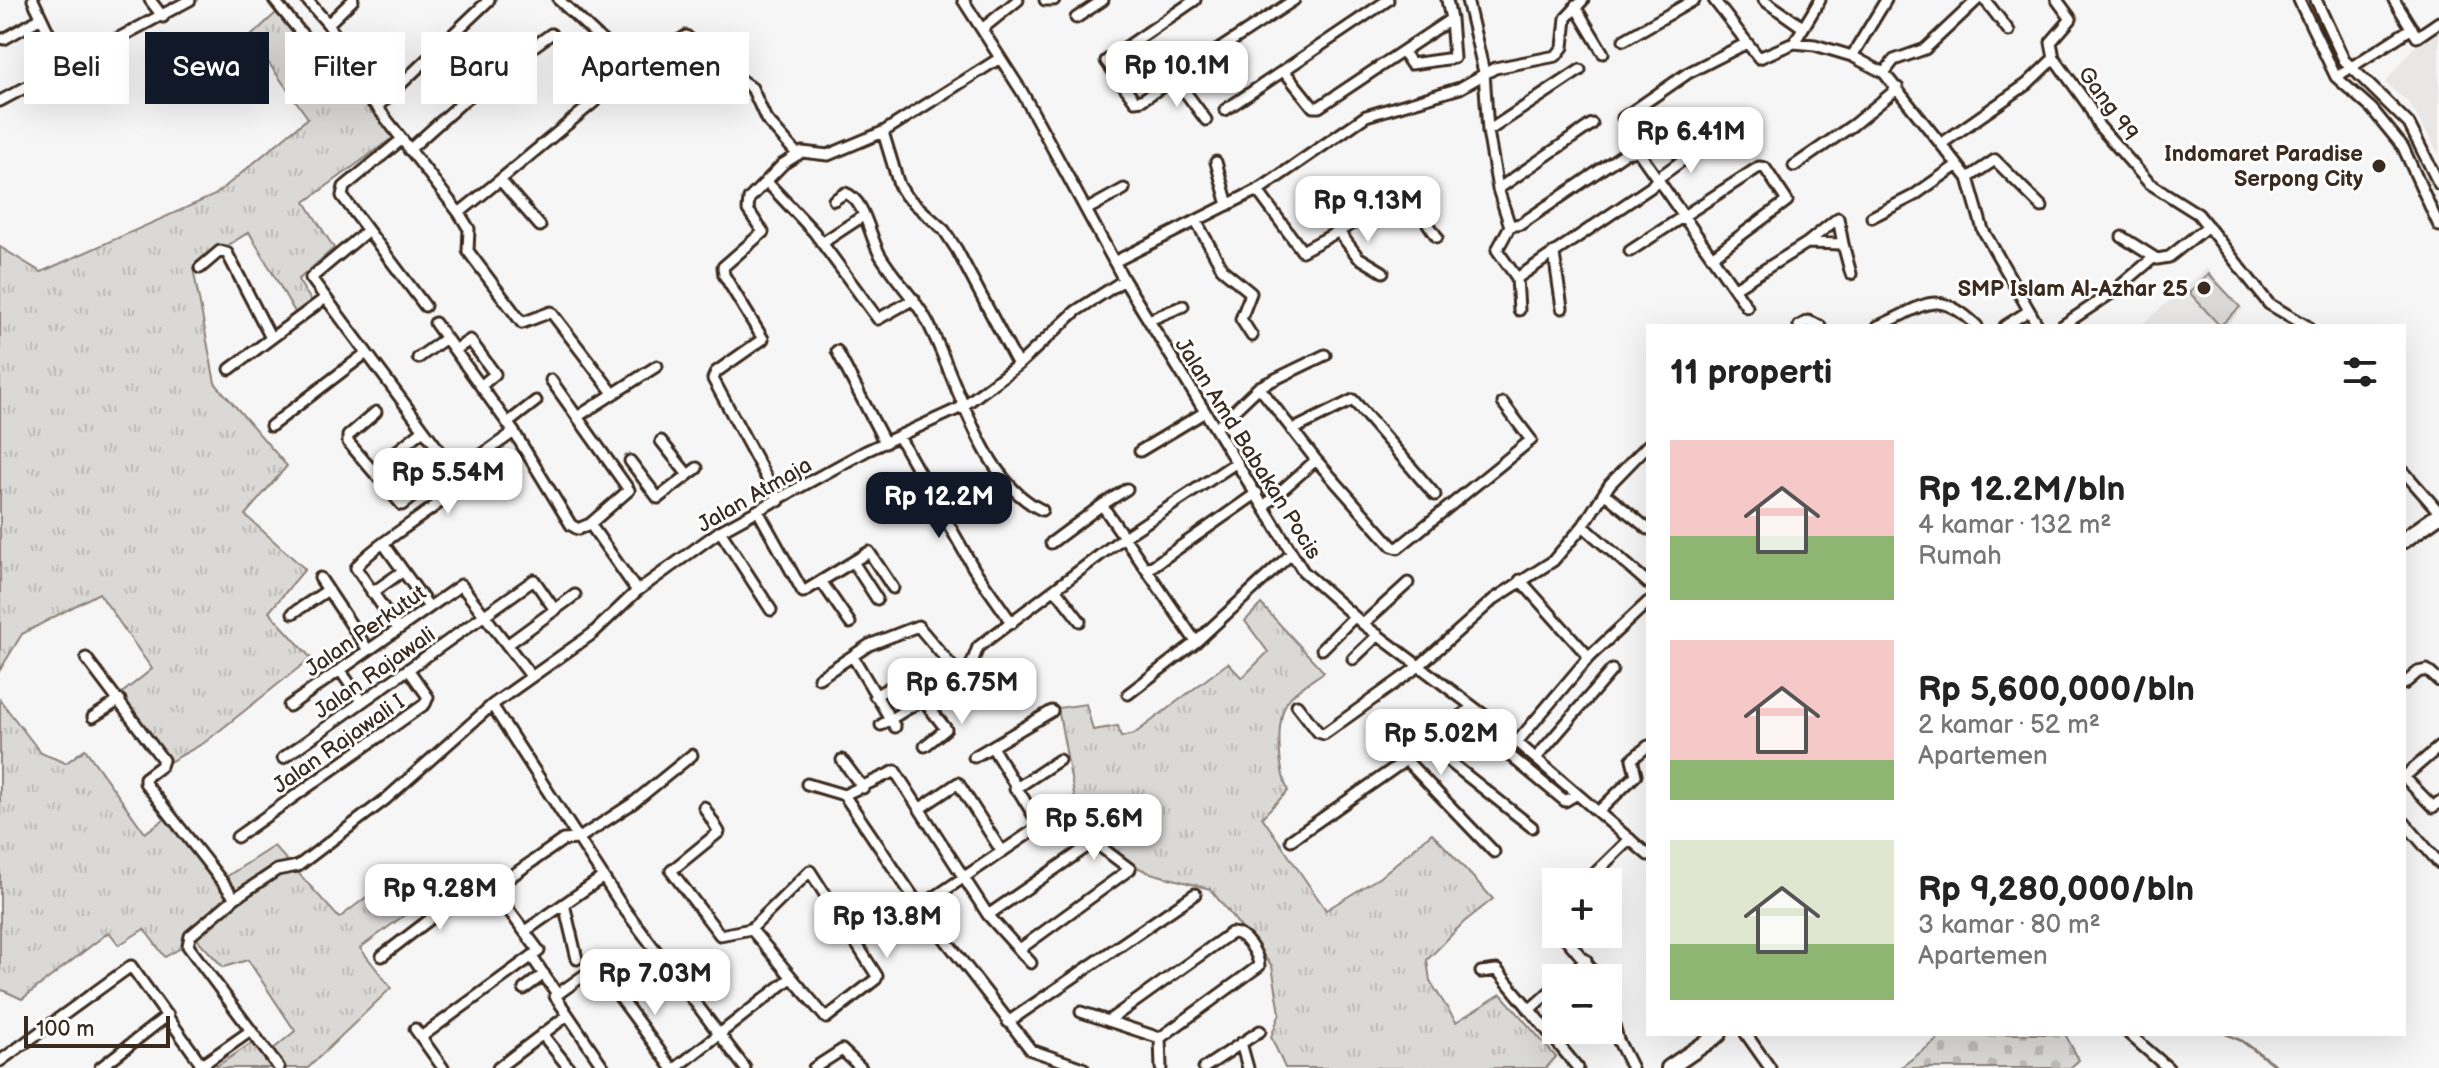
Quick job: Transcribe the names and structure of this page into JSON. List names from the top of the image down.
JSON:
{
  "streets": {
    "street": [
      "Gang 99",
      "Jalan Amd Babakan Pocis",
      "Jalan Atmaja",
      "Jalan Perkutut",
      "Jalan Rajawali",
      "Jalan Rajawali I"
    ]
  },
  "crossings": [
    ["Jalan Amd Babakan Pocis", "Jalan Atmaja"],
    ["Jalan Perkutut", "Jalan Rajawali"],
    ["Jalan Rajawali", "Jalan Rajawali I"]
  ],
  "places": ["Indomaret Paradise Serpong City", "SMP Islam Al-Azhar 25"],
  "scale_bar": "100 m",
  "page": {
    "chip": [
      "Beli",
      "Sewa",
      "Filter",
      "Baru",
      "Apartemen"
    ],
    "price": [
      "Rp 10.1M",
      "Rp 6.41M",
      "Rp 9.13M",
      "Rp 5.54M",
      "Rp 12.2M",
      "Rp 6.75M",
      "Rp 5.02M",
      "Rp 5.6M",
      "Rp 9.28M",
      "Rp 13.8M",
      "Rp 7.03M"
    ],
    "heading": "11 properti",
    "list": [
      {
        "name": "Rp 12.2M/bln",
        "note": "4 kamar · 132 m² · Rumah"
      },
      {
        "name": "Rp 5,600,000/bln",
        "note": "2 kamar · 52 m² · Apartemen"
      },
      {
        "name": "Rp 9,280,000/bln",
        "note": "3 kamar · 80 m² · Apartemen"
      }
    ],
    "map_buttons": ["+", "−"],
    "scale": "100 m"
  }
}
